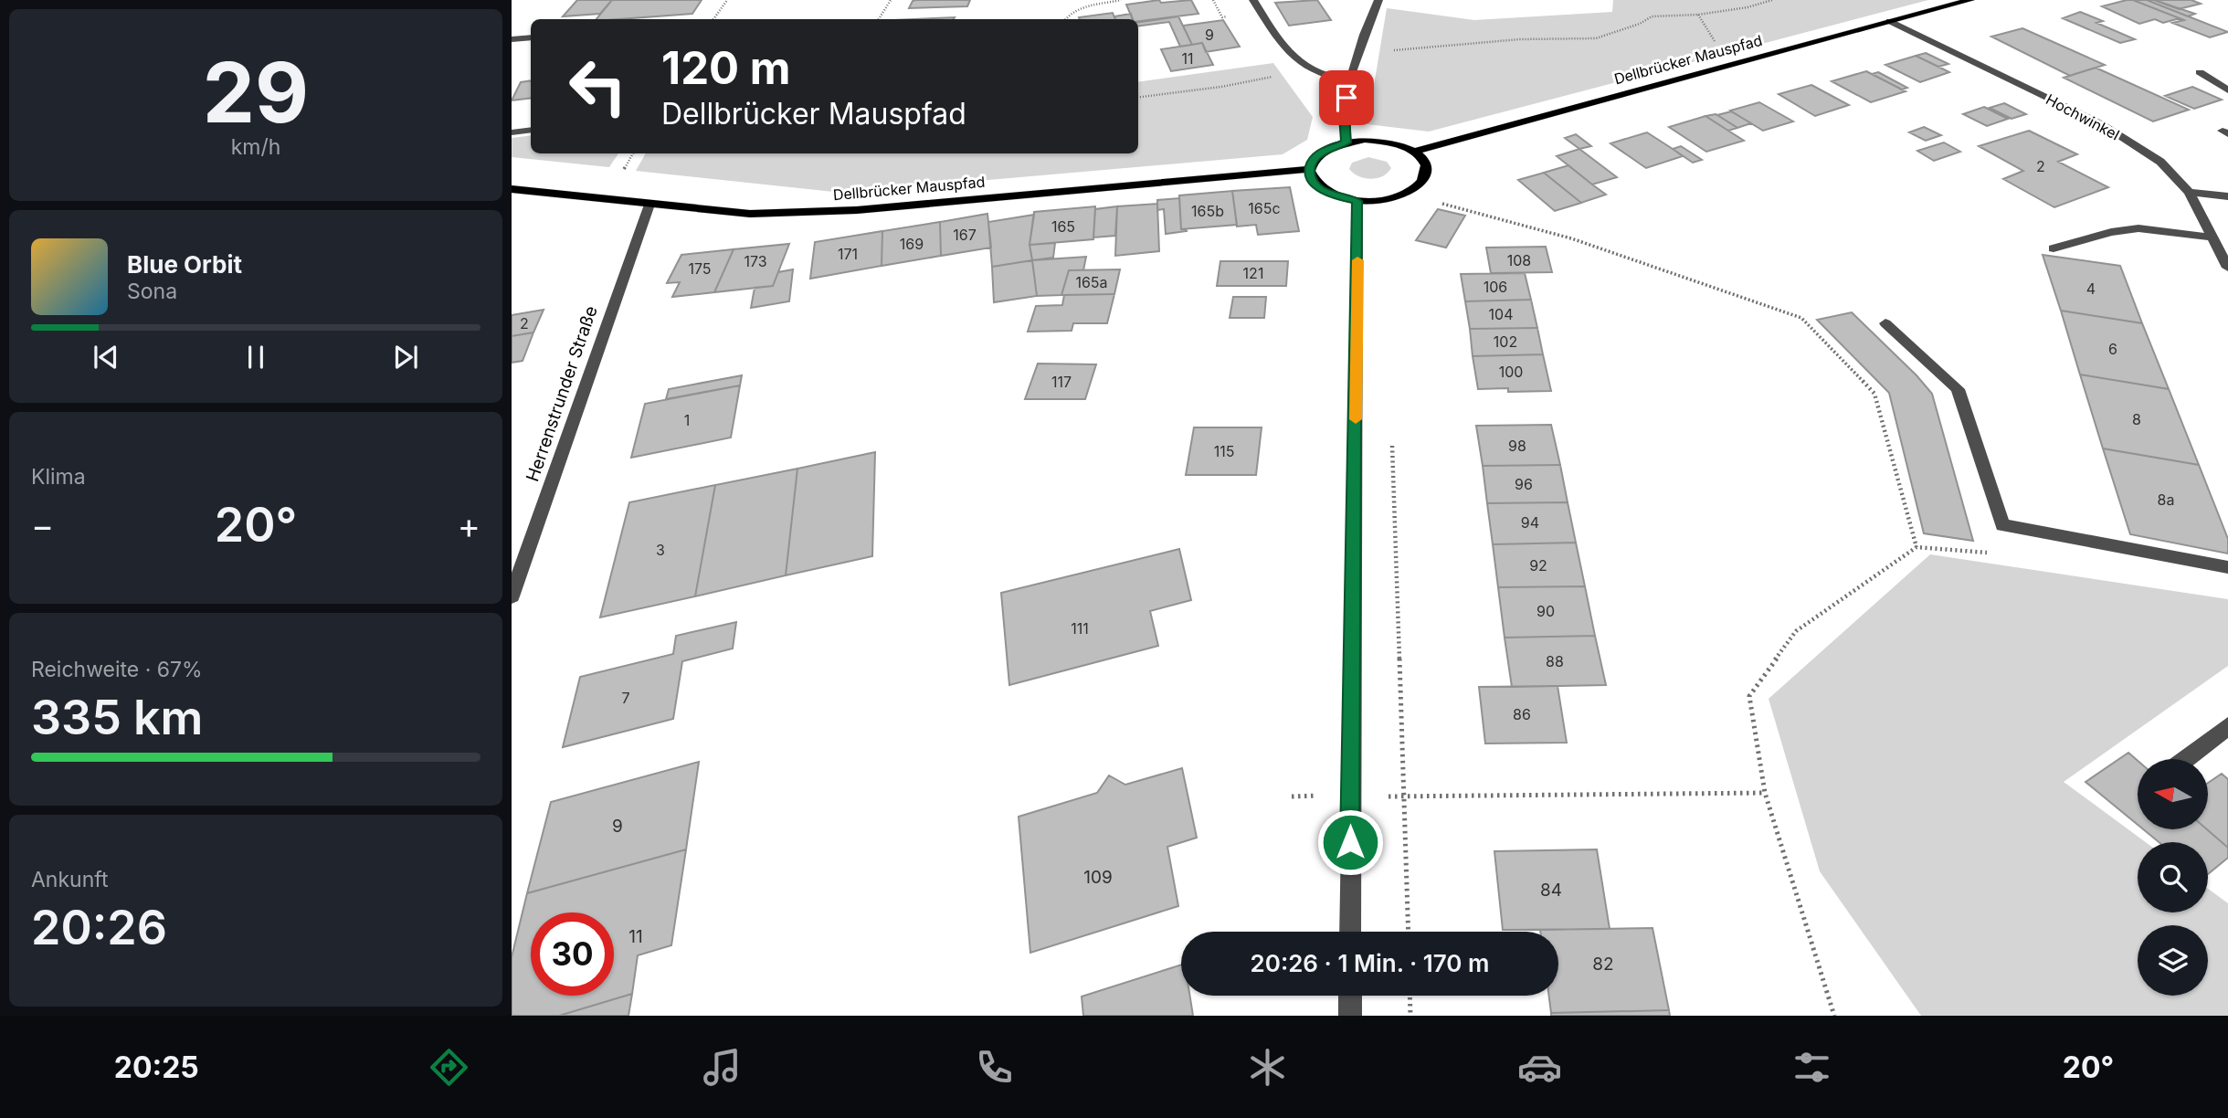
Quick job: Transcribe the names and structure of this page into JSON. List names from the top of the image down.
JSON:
{
  "streets": {
    "main road": ["Dellbrücker Mauspfad"],
    "street": ["Hochwinkel", "Herrenstrunder Straße"]
  },
  "crossings": [
    ["Dellbrücker Mauspfad", "Hochwinkel"],
    ["Dellbrücker Mauspfad", "Herrenstrunder Straße"]
  ],
  "house_numbers": [
    "9",
    "11",
    "2",
    "165c",
    "165b",
    "165",
    "167",
    "169",
    "171",
    "108",
    "173",
    "175",
    "121",
    "165a",
    "106",
    "4",
    "104",
    "2",
    "102",
    "6",
    "100",
    "117",
    "8",
    "1",
    "98",
    "115",
    "96",
    "8a",
    "94",
    "3",
    "92",
    "90",
    "111",
    "88",
    "7",
    "86",
    "9",
    "109",
    "84",
    "11",
    "82"
  ],
  "north": "left",
  "page": {
    "tile": [
      ["29", "km/h"],
      "Klima",
      ["Reichweite · 67%", "335 km"],
      ["Ankunft", "20:26"]
    ],
    "turn": ["120 m", "Dellbrücker Mauspfad"],
    "song": ["Blue Orbit", "Sona"],
    "heat": ["−", "20°", "+"],
    "limit": "30",
    "trip": "20:26 · 1 Min. · 170 m",
    "tabs": ["20:25", "20°"]
  }
}
